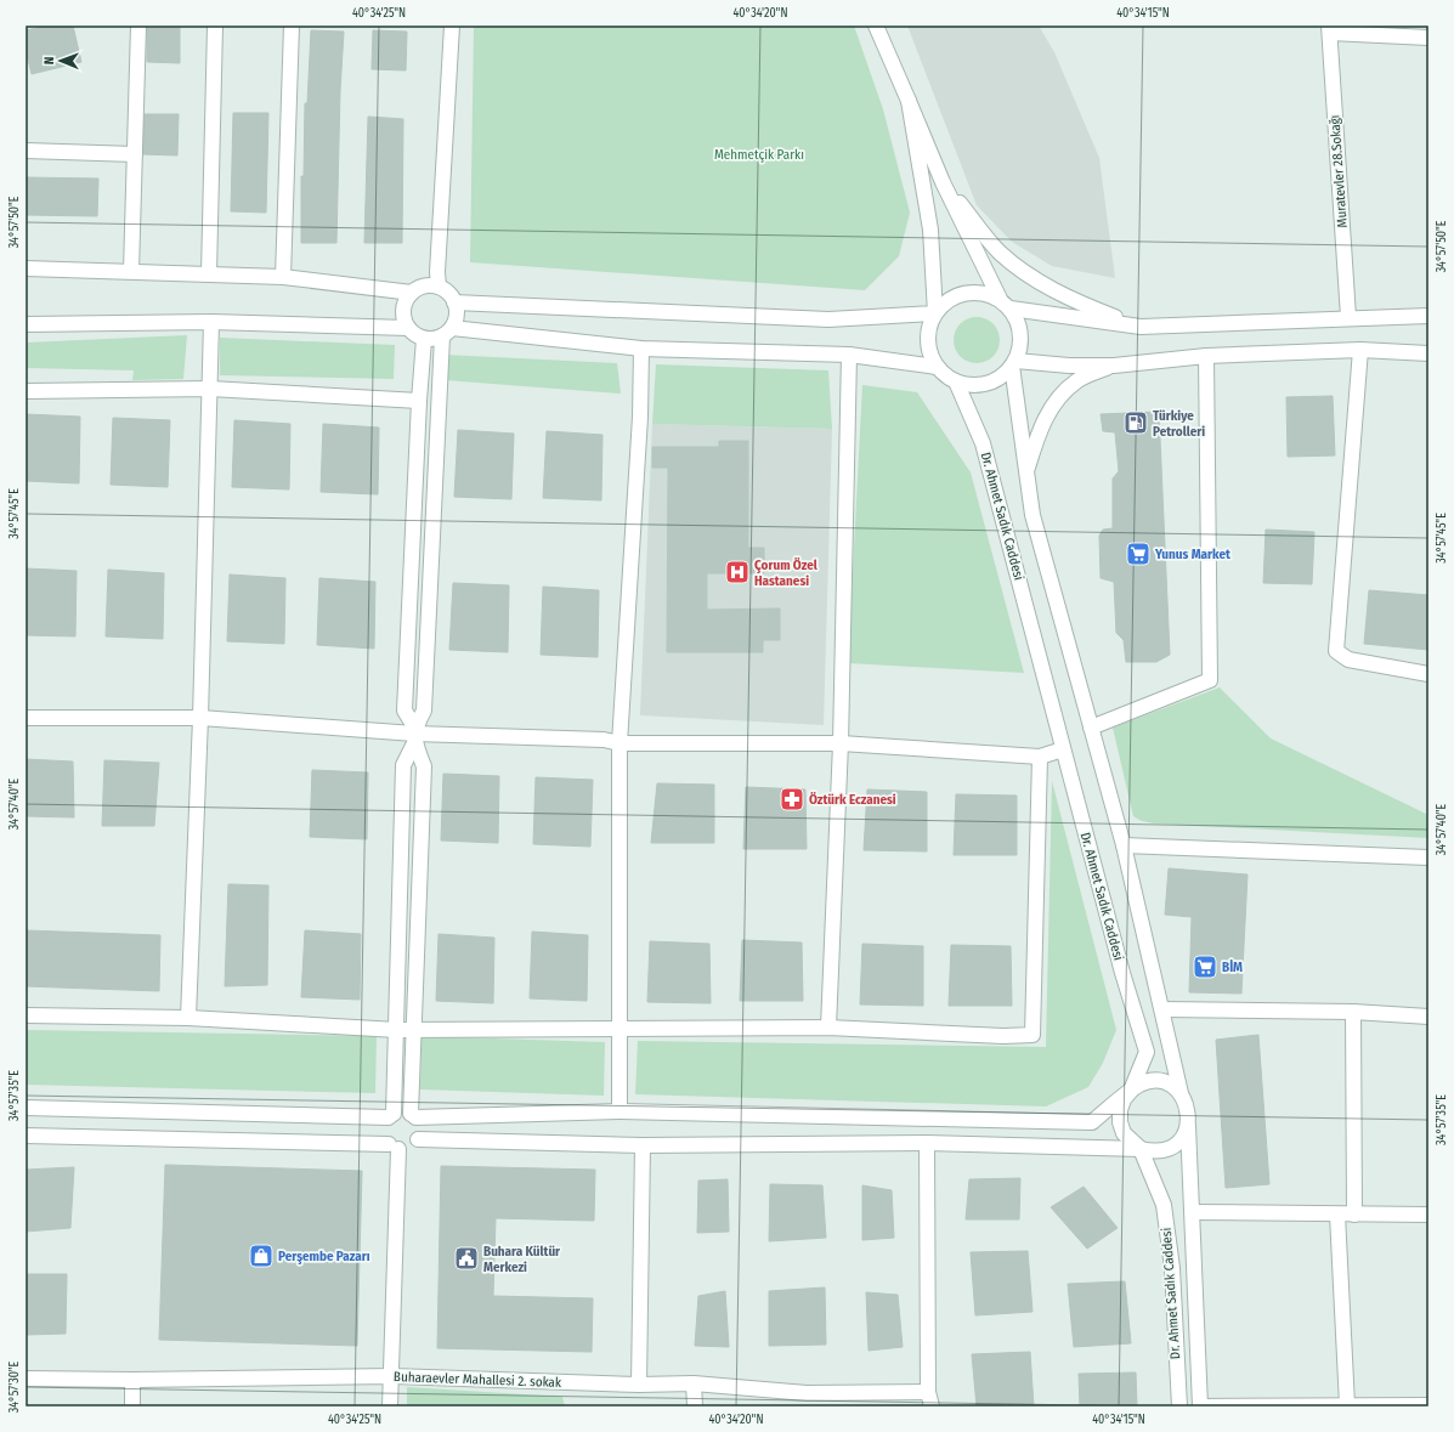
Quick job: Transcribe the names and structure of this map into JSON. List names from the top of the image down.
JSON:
{
  "streets": {
    "street": ["Muratevler 28.Sokağı", "Dr. Ahmet Sadık Caddesi", "Buharaevler Mahallesi 2. sokak"]
  },
  "parks": ["Mehmetçik Parkı"],
  "places": {
    "fuel station": ["Türkiye Petrolleri"],
    "supermarket": ["Yunus Market", "BİM"],
    "hospital": ["Çorum Özel Hastanesi"],
    "pharmacy": ["Öztürk Eczanesi"],
    "shop": ["Perşembe Pazarı"],
    "public building": ["Buhara Kültür Merkezi"]
  },
  "north": "left",
  "coordinates": [
    "40°34'25\"N",
    "40°34'20\"N",
    "40°34'15\"N",
    "34°57'50\"E",
    "34°57'45\"E",
    "34°57'40\"E",
    "34°57'35\"E",
    "34°57'30\"E"
  ]
}
